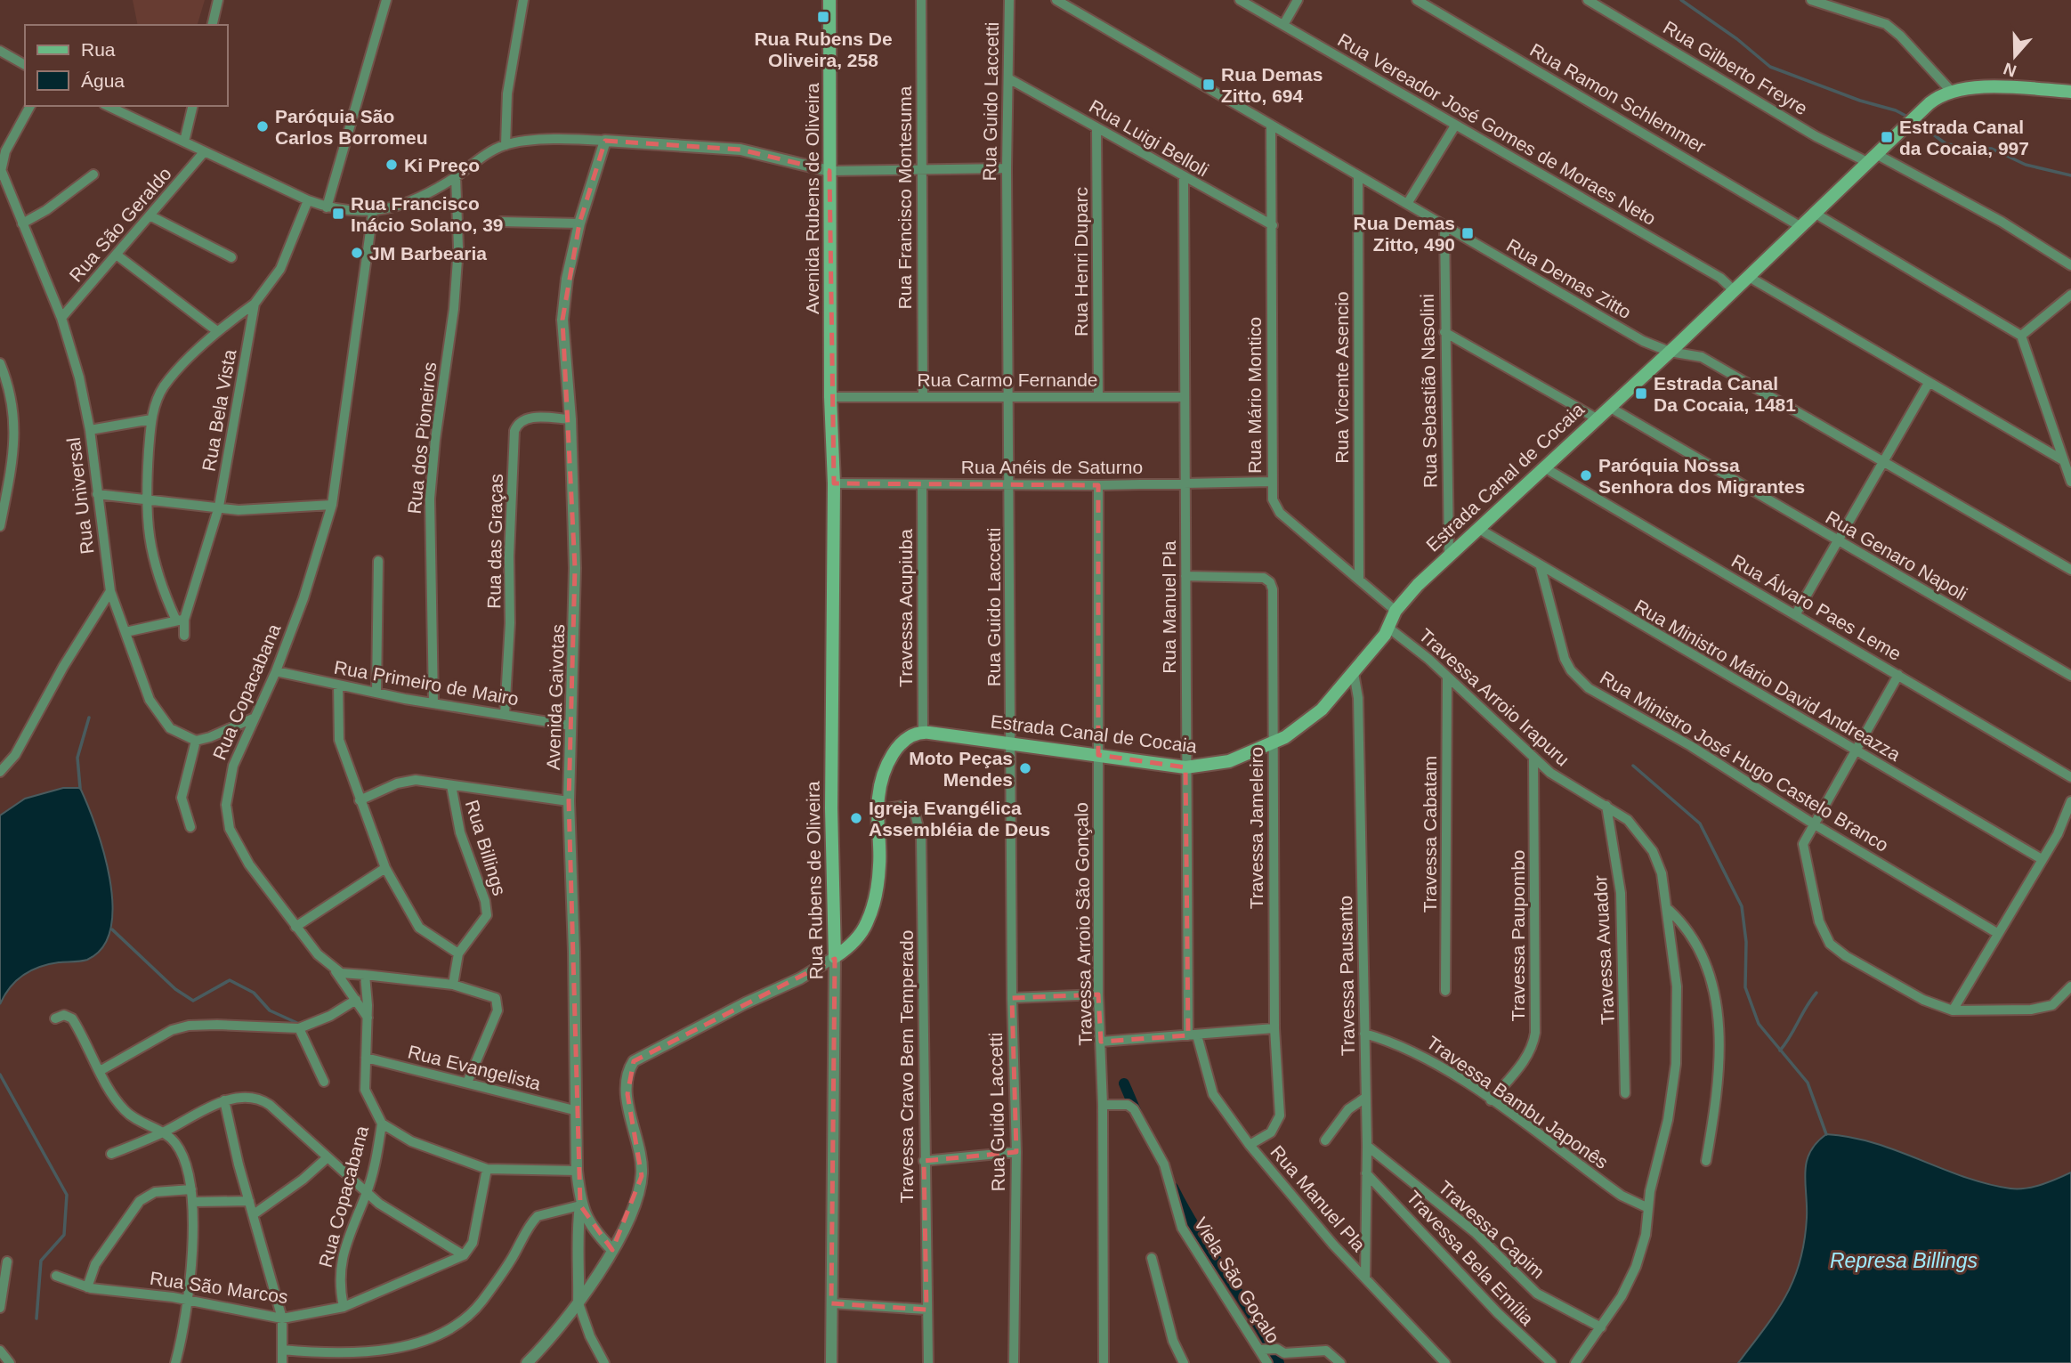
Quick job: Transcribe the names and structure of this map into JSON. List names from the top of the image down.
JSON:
{
  "streets": {
    "main road": ["Avenida Rubens de Oliveira", "Estrada Canal de Cocaia", "Rua Rubens de Oliveira"],
    "street": [
      "Rua Gilberto Freyre",
      "Rua Ramon Schlemmer",
      "Rua Guido Laccetti",
      "Rua Vereador José Gomes de Moraes Neto",
      "Rua Luigi Belloli",
      "Rua Francisco Montesuma",
      "Rua São Geraldo",
      "Rua Henri Duparc",
      "Rua Demas Zitto",
      "Rua Vicente Asencio",
      "Rua Carmo Fernande",
      "Rua Sebastião Nasolini",
      "Rua Mário Montico",
      "Rua Bela Vista",
      "Rua dos Pioneiros",
      "Rua Anéis de Saturno",
      "Rua Universal",
      "Rua das Graças",
      "Rua Genaro Napoli",
      "Rua Manuel Pla",
      "Rua Álvaro Paes Leme",
      "Travessa Acupiuba",
      "Rua Ministro Mário David Andreazza",
      "Rua Primeiro de Mairo",
      "Rua Copacabana",
      "Avenida Gaivotas",
      "Travessa Arroio Irapuru",
      "Rua Ministro José Hugo Castelo Branco",
      "Travessa Jameleiro",
      "Travessa Cabatam",
      "Rua Billings",
      "Travessa Arroio São Gonçalo",
      "Travessa Paupombo",
      "Travessa Avuador",
      "Travessa Pausanto",
      "Travessa Cravo Bem Temperado",
      "Rua Evangelista",
      "Travessa Bambu Japonês",
      "Travessa Capim",
      "Travessa Bela Emília",
      "Viela São Goçalo",
      "Rua São Marcos"
    ]
  },
  "crossings": [
    ["Rua Gilberto Freyre", "Estrada Canal de Cocaia"],
    ["Rua Ramon Schlemmer", "Estrada Canal de Cocaia"],
    ["Rua Guido Laccetti", "Rua Luigi Belloli"],
    ["Rua Guido Laccetti", "Rua Carmo Fernande"],
    ["Rua Guido Laccetti", "Rua Anéis de Saturno"],
    ["Rua Guido Laccetti", "Estrada Canal de Cocaia"],
    ["Rua Vereador José Gomes de Moraes Neto", "Estrada Canal de Cocaia"],
    ["Rua Luigi Belloli", "Rua Henri Duparc"],
    ["Rua Luigi Belloli", "Rua Mário Montico"],
    ["Rua Luigi Belloli", "Rua Manuel Pla"],
    ["Rua Francisco Montesuma", "Rua Carmo Fernande"],
    ["Avenida Rubens de Oliveira", "Rua Carmo Fernande"],
    ["Avenida Rubens de Oliveira", "Rua Rubens de Oliveira"],
    ["Rua São Geraldo", "Rua Universal"],
    ["Rua Henri Duparc", "Rua Carmo Fernande"],
    ["Rua Demas Zitto", "Rua Vicente Asencio"],
    ["Rua Demas Zitto", "Rua Sebastião Nasolini"],
    ["Rua Demas Zitto", "Rua Mário Montico"],
    ["Rua Demas Zitto", "Estrada Canal de Cocaia"],
    ["Rua Vicente Asencio", "Rua Mário Montico"],
    ["Rua Carmo Fernande", "Rua Manuel Pla"],
    ["Rua Carmo Fernande", "Rua Rubens de Oliveira"],
    ["Rua Sebastião Nasolini", "Estrada Canal de Cocaia"],
    ["Rua Mário Montico", "Rua Anéis de Saturno"],
    ["Rua Mário Montico", "Estrada Canal de Cocaia"],
    ["Rua dos Pioneiros", "Rua Primeiro de Mairo"],
    ["Rua Anéis de Saturno", "Rua Manuel Pla"],
    ["Rua Anéis de Saturno", "Travessa Acupiuba"],
    ["Rua Anéis de Saturno", "Rua Rubens de Oliveira"],
    ["Rua Anéis de Saturno", "Travessa Arroio São Gonçalo"],
    ["Estrada Canal de Cocaia", "Rua Genaro Napoli"],
    ["Estrada Canal de Cocaia", "Rua Manuel Pla"],
    ["Estrada Canal de Cocaia", "Rua Álvaro Paes Leme"],
    ["Estrada Canal de Cocaia", "Travessa Acupiuba"],
    ["Estrada Canal de Cocaia", "Rua Ministro Mário David Andreazza"],
    ["Estrada Canal de Cocaia", "Travessa Arroio Irapuru"],
    ["Estrada Canal de Cocaia", "Travessa Jameleiro"],
    ["Estrada Canal de Cocaia", "Travessa Arroio São Gonçalo"],
    ["Estrada Canal de Cocaia", "Travessa Pausanto"],
    ["Rua das Graças", "Rua Primeiro de Mairo"],
    ["Rua das Graças", "Avenida Gaivotas"],
    ["Rua Manuel Pla", "Travessa Jameleiro"],
    ["Rua Manuel Pla", "Travessa Pausanto"],
    ["Rua Ministro Mário David Andreazza", "Rua Ministro José Hugo Castelo Branco"],
    ["Rua Primeiro de Mairo", "Rua Copacabana"],
    ["Rua Primeiro de Mairo", "Avenida Gaivotas"],
    ["Rua Copacabana", "Rua Evangelista"],
    ["Rua Copacabana", "Rua São Marcos"],
    ["Avenida Gaivotas", "Rua Evangelista"],
    ["Travessa Arroio Irapuru", "Travessa Cabatam"],
    ["Travessa Arroio Irapuru", "Travessa Paupombo"],
    ["Travessa Arroio Irapuru", "Travessa Avuador"],
    ["Travessa Arroio Irapuru", "Travessa Bambu Japonês"],
    ["Travessa Arroio Irapuru", "Travessa Capim"],
    ["Travessa Arroio São Gonçalo", "Viela São Goçalo"],
    ["Travessa Paupombo", "Travessa Bambu Japonês"],
    ["Travessa Pausanto", "Travessa Bambu Japonês"],
    ["Travessa Pausanto", "Travessa Capim"],
    ["Travessa Pausanto", "Travessa Bela Emília"]
  ],
  "water": ["Represa Billings"],
  "places": {
    "transit": [
      "Rua Rubens De Oliveira, 258",
      "Rua Demas Zitto, 694",
      "Estrada Canal da Cocaia, 997",
      "Rua Francisco Inácio Solano, 39",
      "Rua Demas Zitto, 490",
      "Estrada Canal Da Cocaia, 1481"
    ],
    "other": [
      "Paróquia São Carlos Borromeu",
      "Ki Preço",
      "JM Barbearia",
      "Paróquia Nossa Senhora dos Migrantes",
      "Moto Peças Mendes",
      "Igreja Evangélica Assembléia de Deus"
    ]
  },
  "legend": ["Rua", "Água"],
  "north": "bottom"
}
